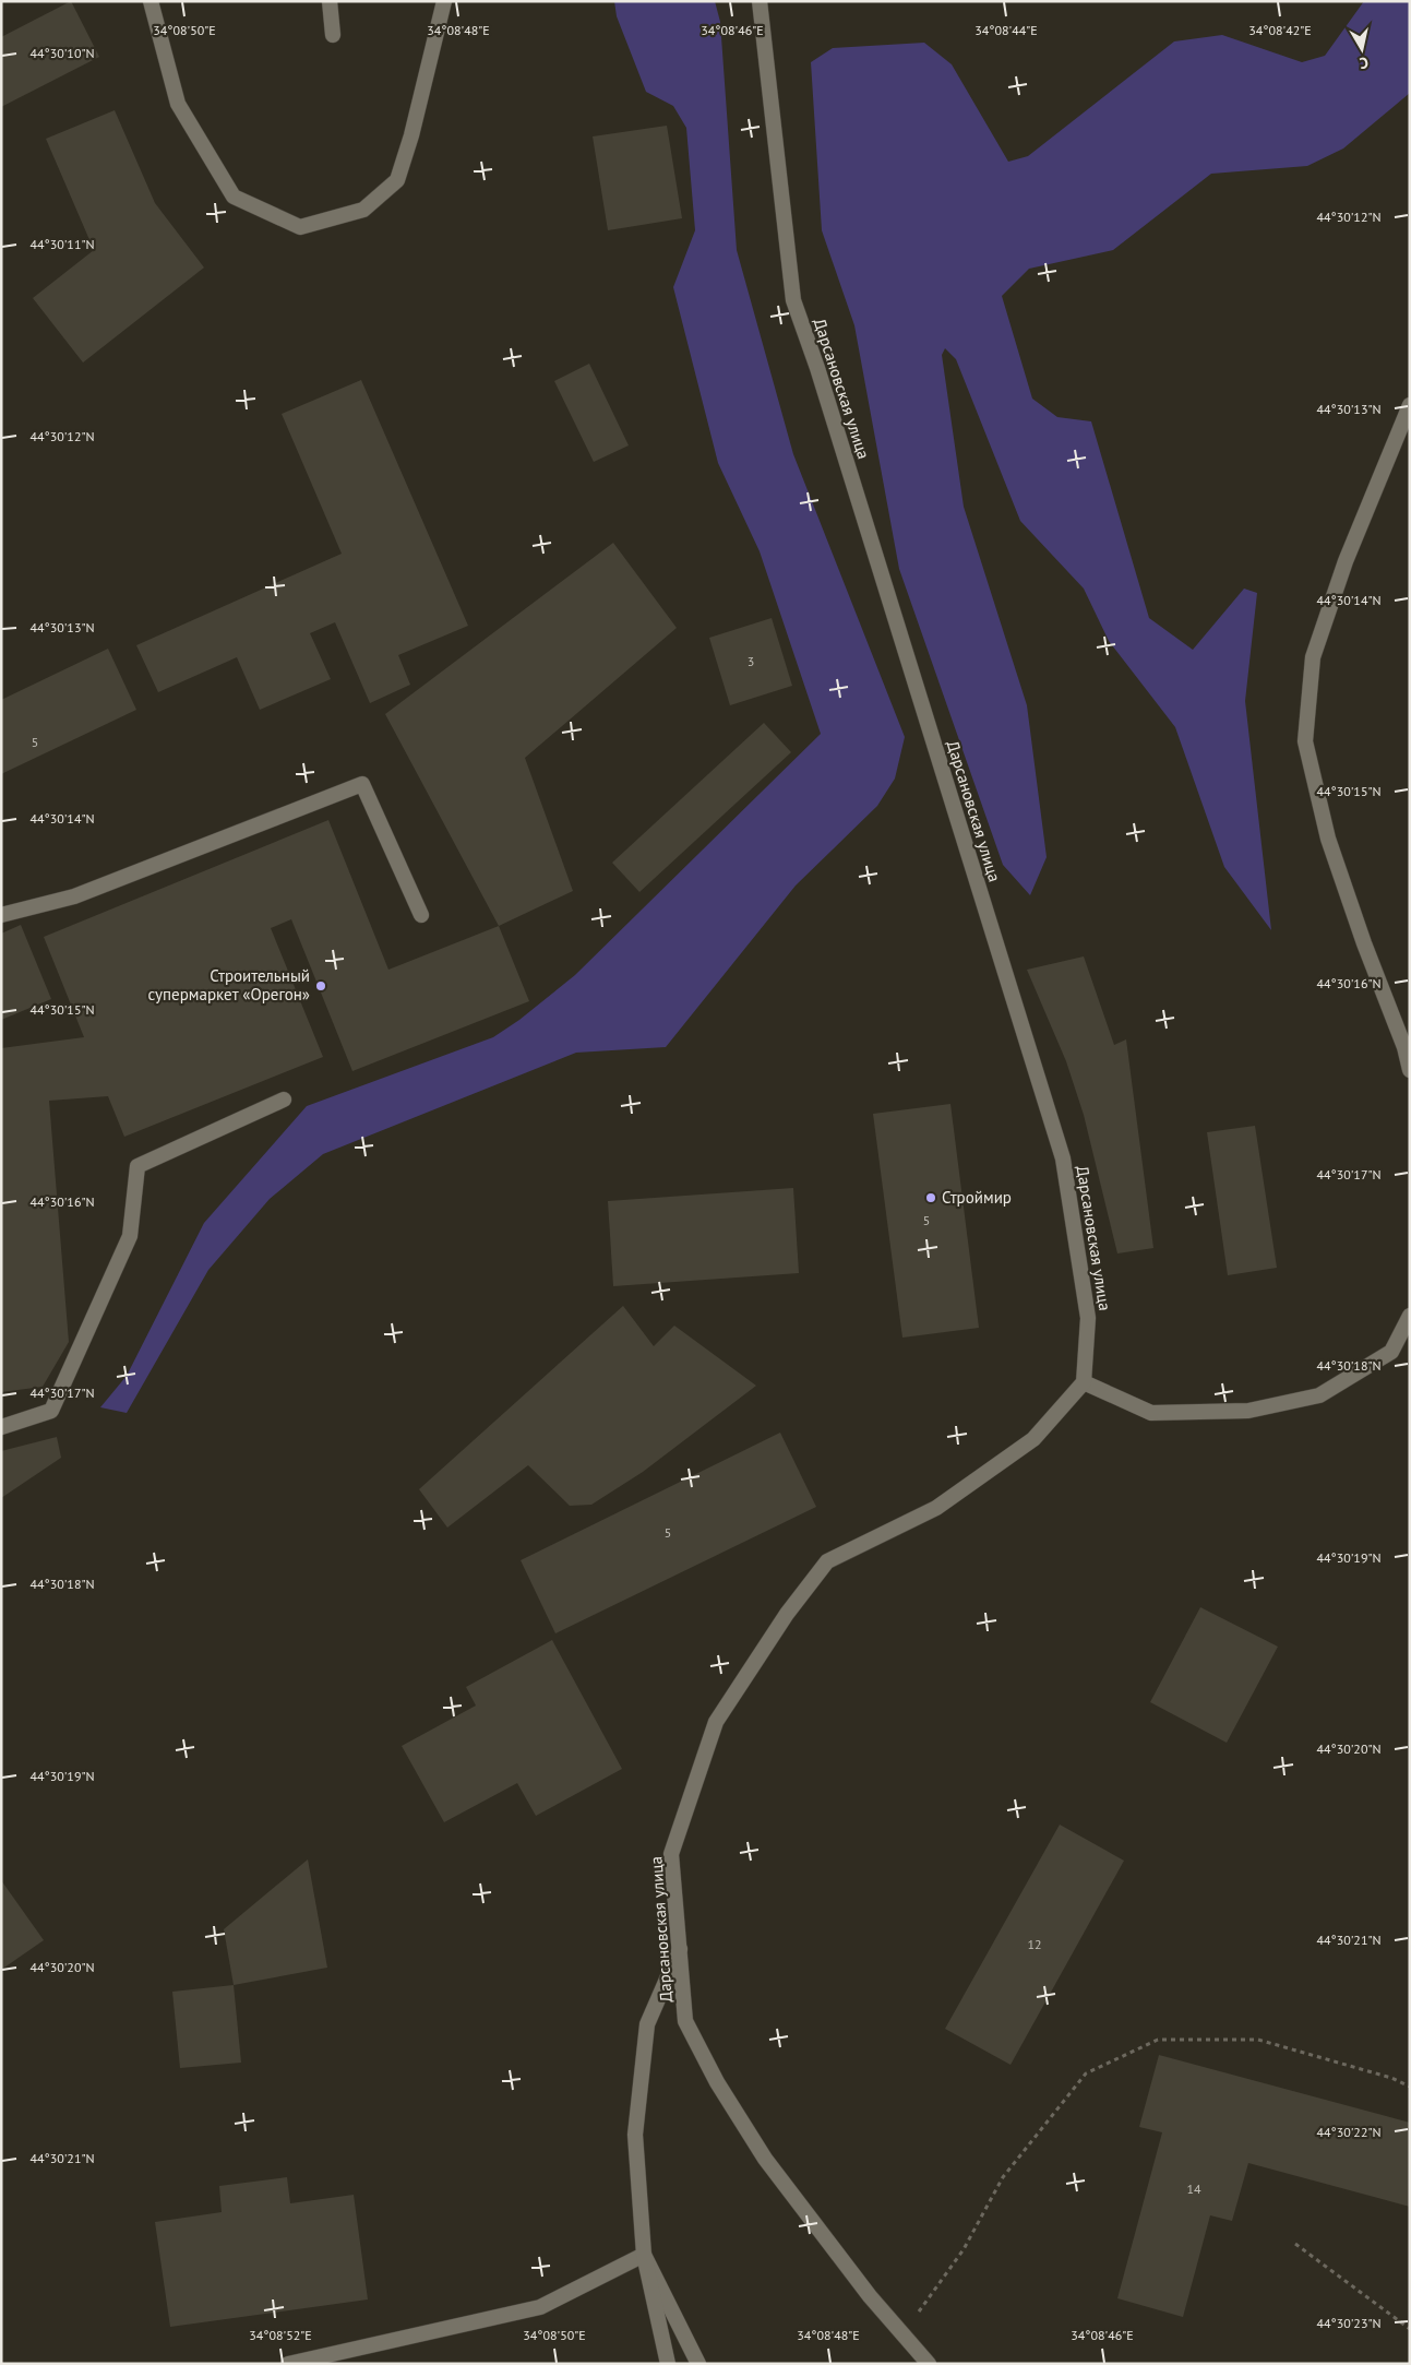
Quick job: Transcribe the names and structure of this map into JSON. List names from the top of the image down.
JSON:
{
  "streets": {
    "street": ["Дарсановская улица"]
  },
  "places": ["Строительный супермаркет «Орегон»", "Строймир"],
  "house_numbers": [
    "3",
    "5",
    "5",
    "5",
    "12",
    "14"
  ],
  "north": "bottom",
  "coordinates": [
    "34°08'50\"E",
    "34°08'48\"E",
    "34°08'46\"E",
    "34°08'44\"E",
    "34°08'42\"E",
    "44°30'10\"N",
    "44°30'12\"N",
    "44°30'11\"N",
    "44°30'13\"N",
    "44°30'14\"N",
    "44°30'15\"N",
    "44°30'16\"N",
    "44°30'17\"N",
    "44°30'18\"N",
    "44°30'19\"N",
    "44°30'20\"N",
    "44°30'21\"N",
    "44°30'22\"N",
    "44°30'23\"N",
    "34°08'52\"E"
  ]
}
